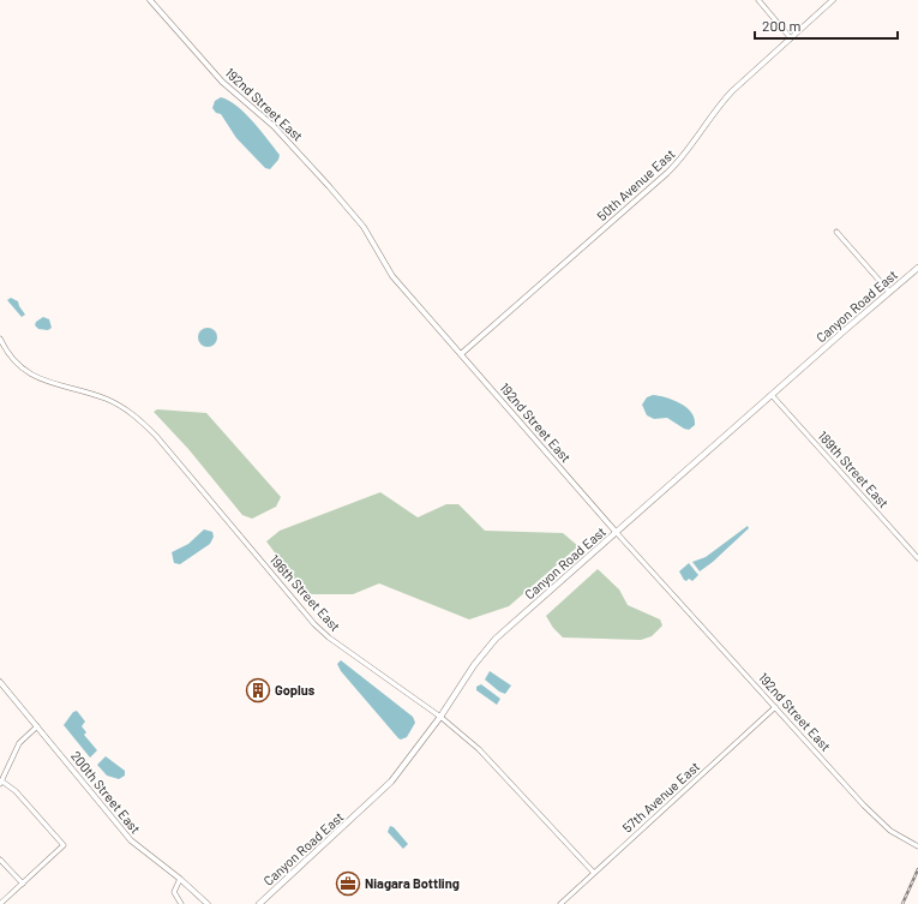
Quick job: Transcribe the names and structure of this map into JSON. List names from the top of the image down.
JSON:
{
  "streets": {
    "main road": ["Canyon Road East"],
    "street": [
      "192nd Street East",
      "50th Avenue East",
      "189th Street East",
      "196th Street East",
      "200th Street East",
      "57th Avenue East"
    ]
  },
  "crossings": [
    ["192nd Street East", "50th Avenue East"],
    ["192nd Street East", "Canyon Road East"],
    ["192nd Street East", "57th Avenue East"],
    ["Canyon Road East", "189th Street East"],
    ["Canyon Road East", "196th Street East"],
    ["196th Street East", "57th Avenue East"]
  ],
  "places": {
    "building": ["Goplus"],
    "office": ["Niagara Bottling"]
  },
  "scale_bar": "200 m"
}
